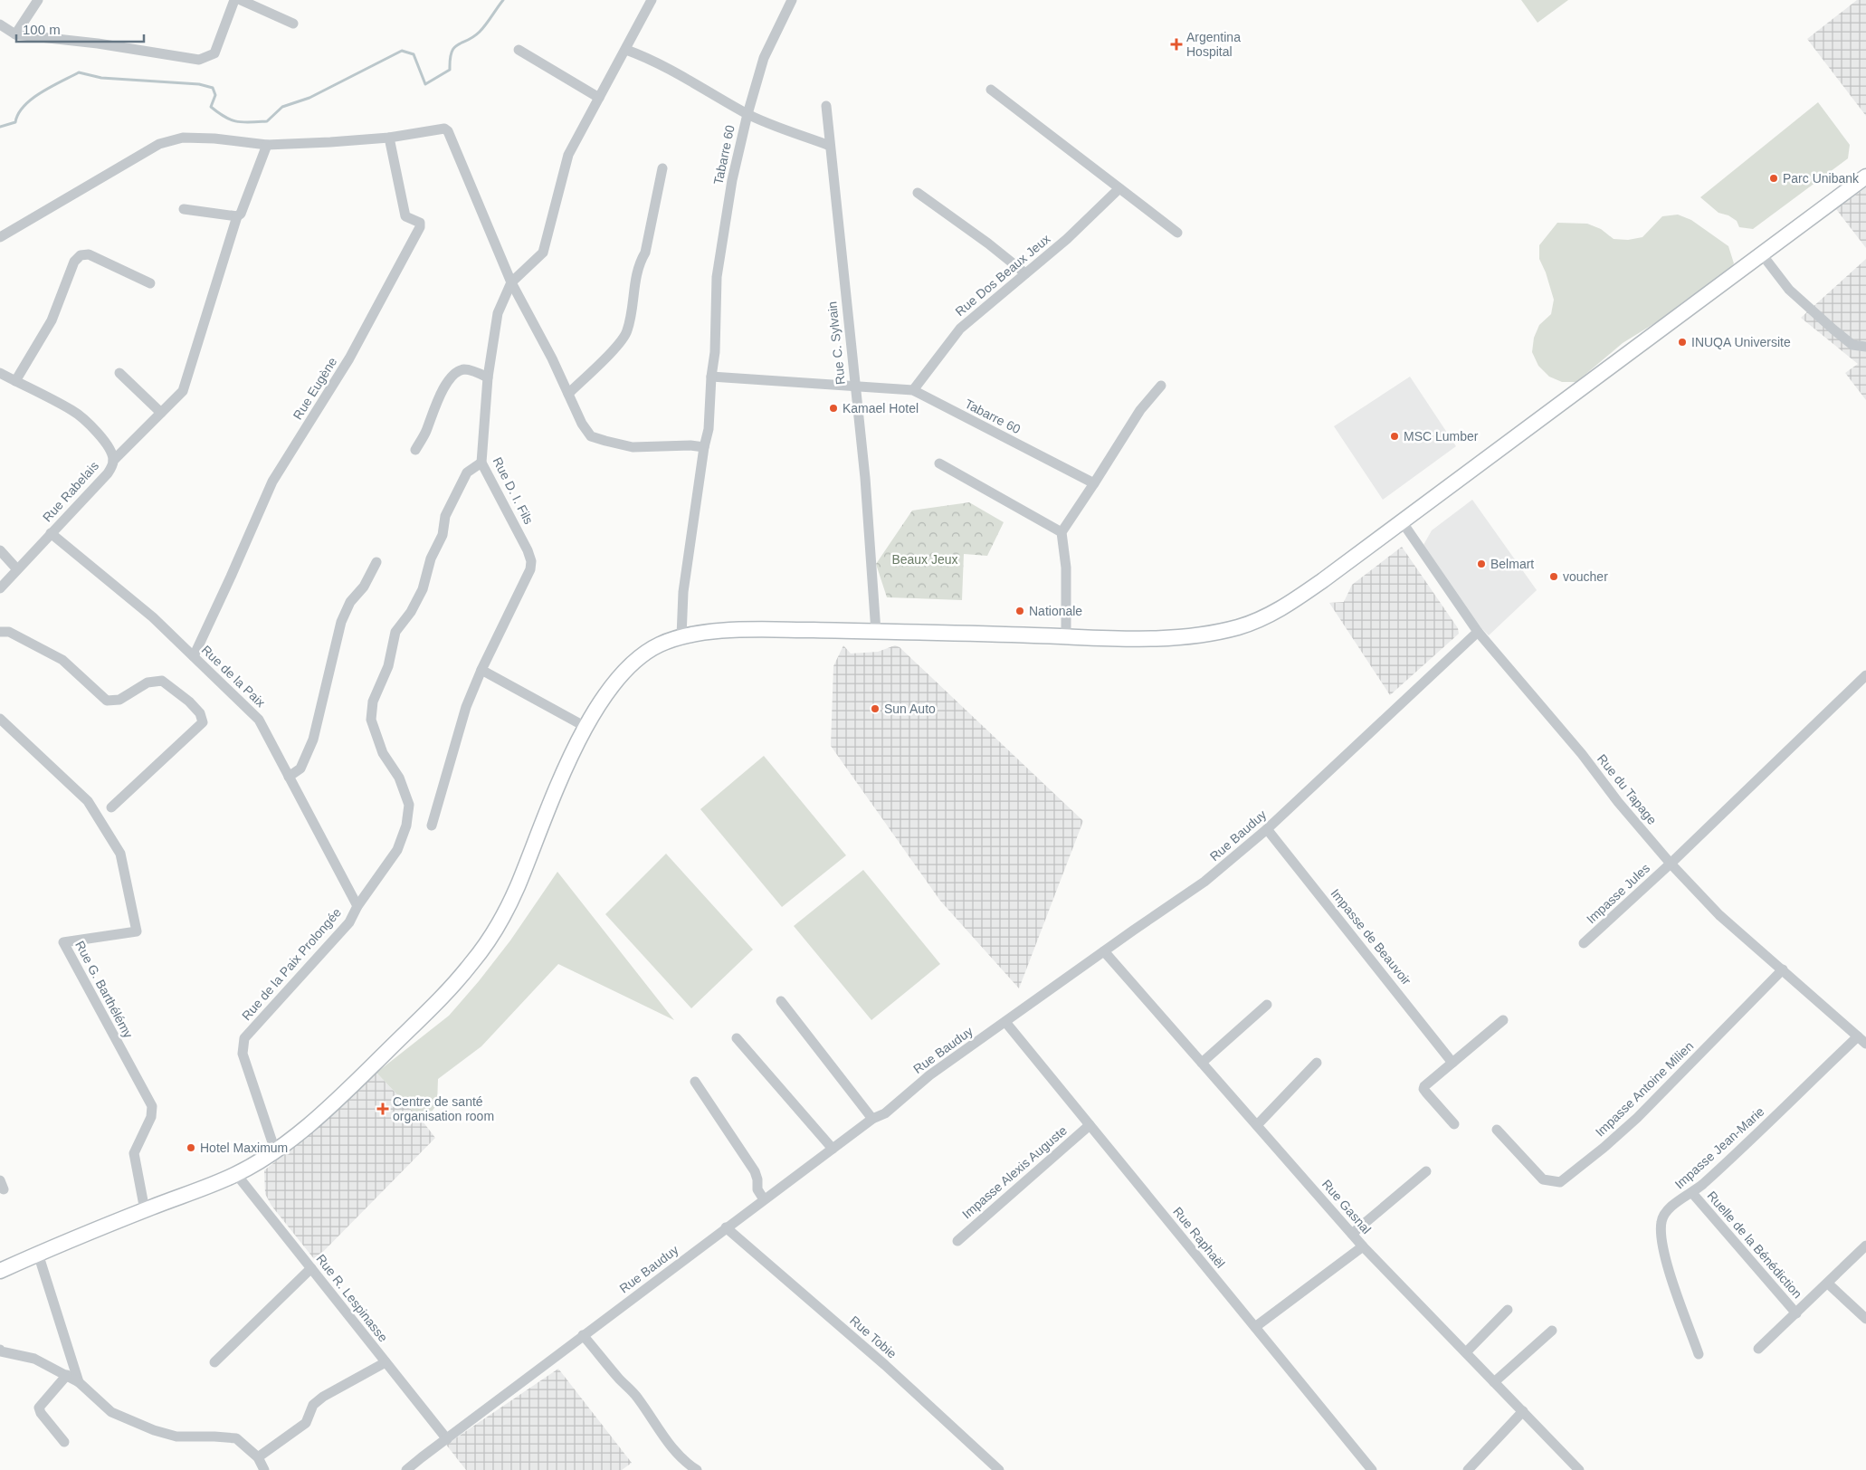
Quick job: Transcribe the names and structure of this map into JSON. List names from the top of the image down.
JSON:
{
  "streets": {
    "street": [
      "Tabarre 60",
      "Rue Dos Beaux Jeux",
      "Rue C. Sylvain",
      "Rue Eugène",
      "Rue D. I. Fils",
      "Rue Rabelais",
      "Rue de la Paix",
      "Rue du Tapage",
      "Rue Bauduy",
      "Impasse Jules",
      "Impasse de Beauvoir",
      "Rue de la Paix Prolongée",
      "Rue G. Barthélémy",
      "Impasse Antoine Milien",
      "Impasse Jean-Marie",
      "Impasse Alexis Auguste",
      "Rue Gasnal",
      "Rue Raphaël",
      "Ruelle de la Bénédiction",
      "Rue R. Lespinasse",
      "Rue Tobie"
    ]
  },
  "crossings": [
    ["Tabarre 60", "Rue Dos Beaux Jeux"],
    ["Tabarre 60", "Rue C. Sylvain"],
    ["Rue Eugène", "Rue de la Paix"],
    ["Rue D. I. Fils", "Rue de la Paix Prolongée"],
    ["Rue Rabelais", "Rue de la Paix"],
    ["Rue de la Paix", "Rue de la Paix Prolongée"],
    ["Rue du Tapage", "Rue Bauduy"],
    ["Rue du Tapage", "Impasse Jules"],
    ["Rue du Tapage", "Impasse Antoine Milien"],
    ["Rue du Tapage", "Impasse Jean-Marie"],
    ["Rue Bauduy", "Impasse de Beauvoir"],
    ["Rue Bauduy", "Rue Gasnal"],
    ["Rue Bauduy", "Rue Raphaël"],
    ["Rue Bauduy", "Rue R. Lespinasse"],
    ["Rue Bauduy", "Rue Tobie"],
    ["Impasse Jean-Marie", "Ruelle de la Bénédiction"],
    ["Impasse Alexis Auguste", "Rue Raphaël"]
  ],
  "parks": ["Beaux Jeux"],
  "places": {
    "health": ["Argentina Hospital", "Centre de santé organisation room"],
    "other": [
      "Parc Unibank",
      "INUQA Universite",
      "Kamael Hotel",
      "MSC Lumber",
      "Belmart",
      "voucher",
      "Nationale",
      "Sun Auto",
      "Hotel Maximum"
    ]
  },
  "scale_bar": "100 m"
}
